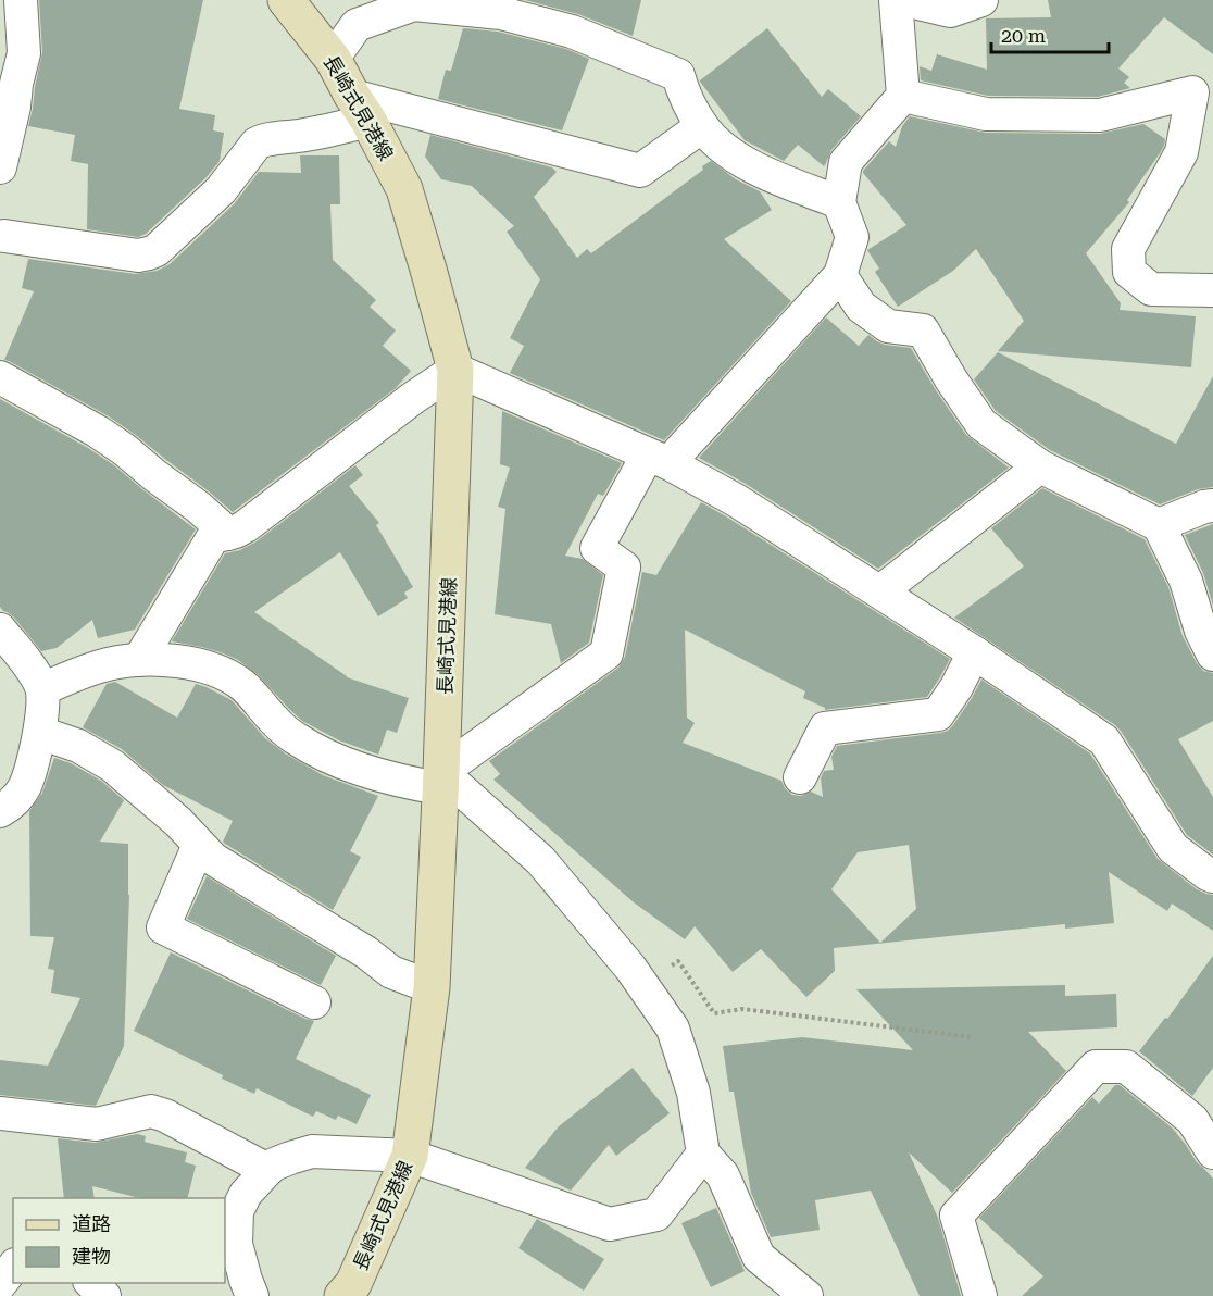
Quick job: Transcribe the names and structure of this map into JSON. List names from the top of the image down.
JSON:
{
  "streets": {
    "main road": ["長崎式見港線"]
  },
  "legend": ["道路", "建物"],
  "scale_bar": "20 m"
}
